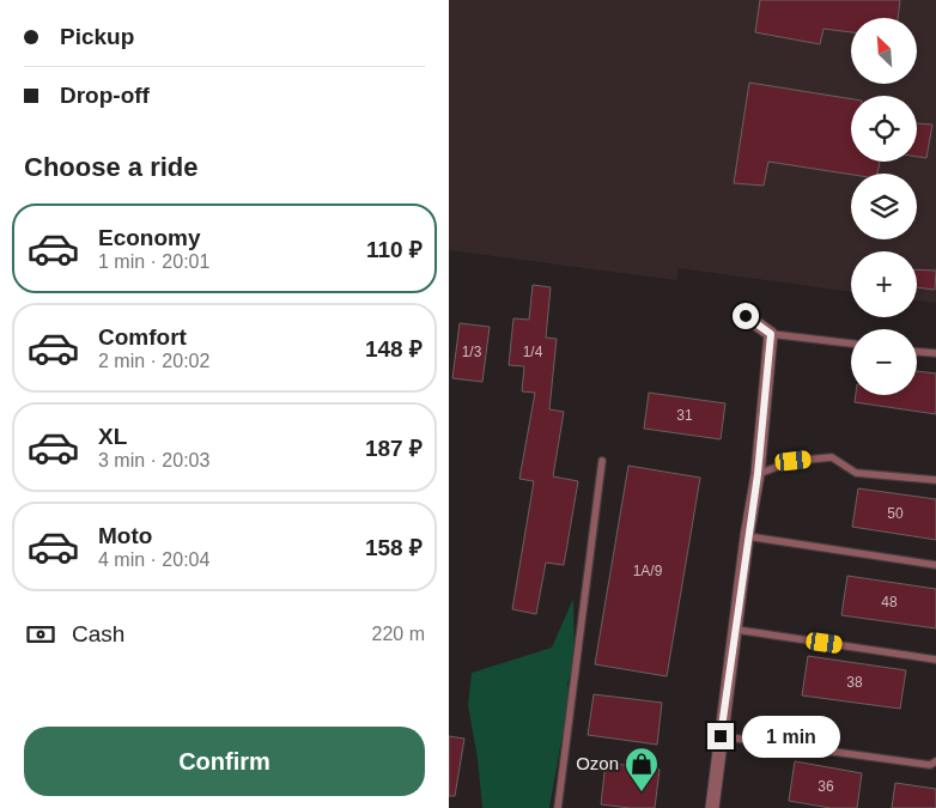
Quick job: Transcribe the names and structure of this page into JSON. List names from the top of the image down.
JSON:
{
  "places": {
    "shop": ["Ozon"]
  },
  "house_numbers": [
    "1/3",
    "1/4",
    "31",
    "50",
    "1А/9",
    "48",
    "38",
    "36"
  ],
  "north": "top left",
  "page": {
    "banner": ["Pickup", "Drop-off"],
    "map_buttons": ["+", "−"],
    "heading": "Choose a ride",
    "list": [
      {
        "name": "Economy",
        "note": "1 min · 20:01",
        "value": "110 ₽"
      },
      {
        "name": "Comfort",
        "note": "2 min · 20:02",
        "value": "148 ₽"
      },
      {
        "name": "XL",
        "note": "3 min · 20:03",
        "value": "187 ₽"
      },
      {
        "name": "Moto",
        "note": "4 min · 20:04",
        "value": "158 ₽"
      }
    ],
    "pay": ["Cash", "220 m"],
    "buttons": "Confirm",
    "bubble": "1 min"
  }
}
